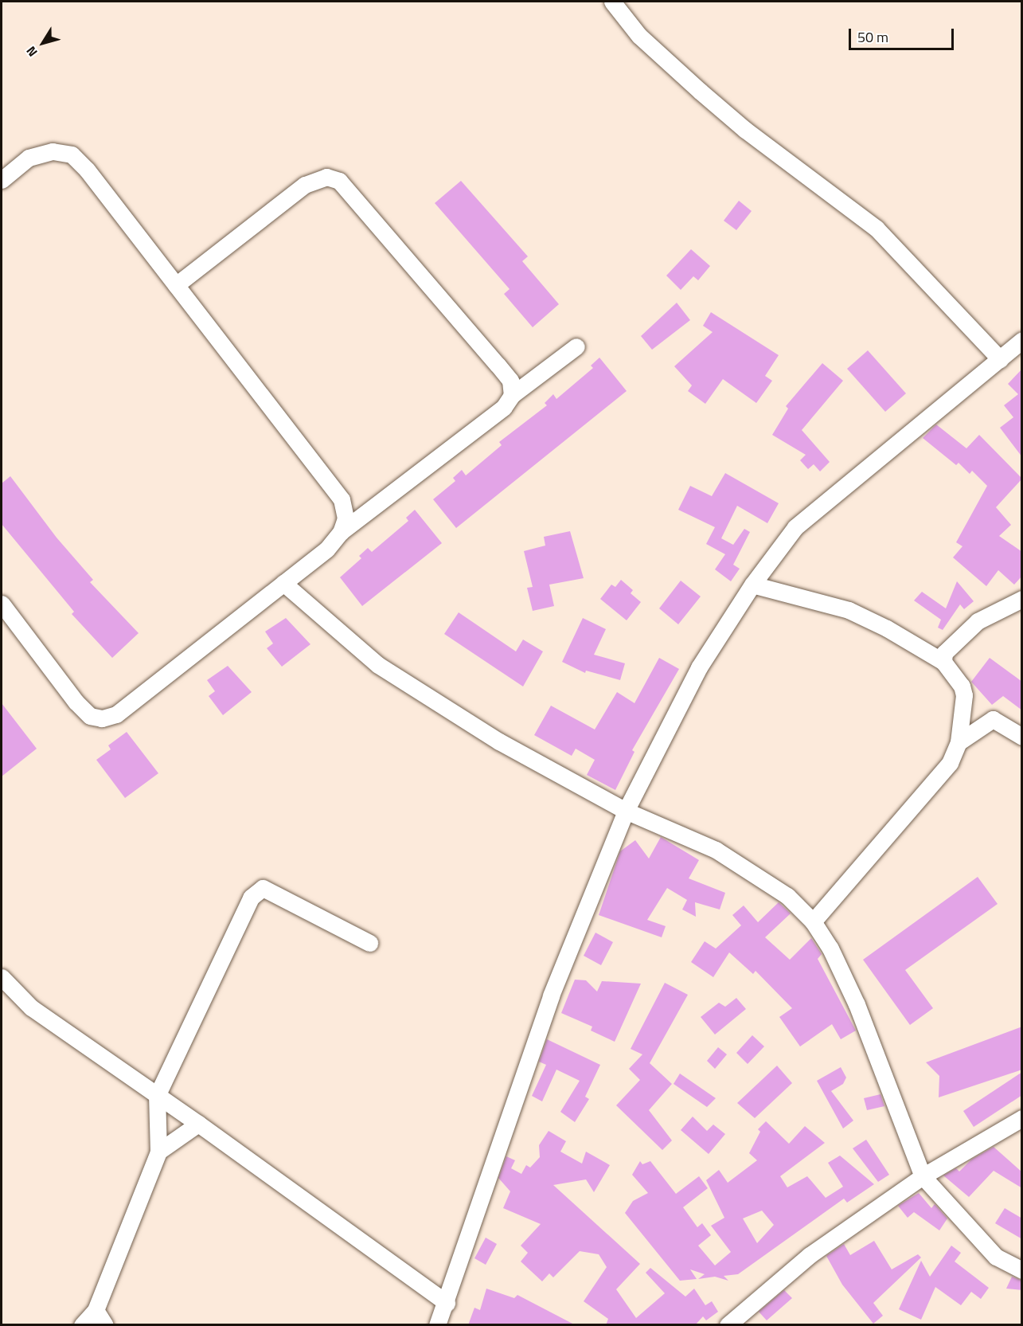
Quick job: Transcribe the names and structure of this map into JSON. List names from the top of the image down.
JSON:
{
  "scale_bar": "50 m",
  "north": "bottom left"
}
